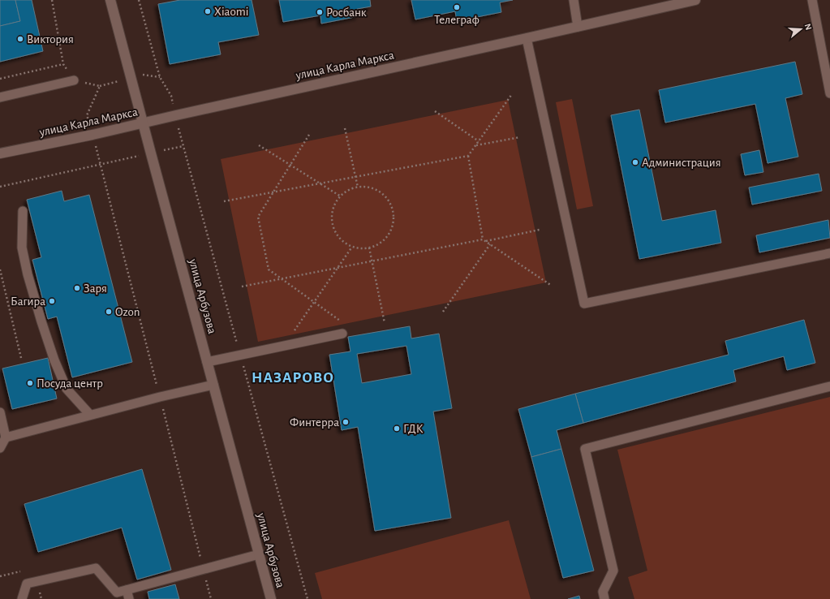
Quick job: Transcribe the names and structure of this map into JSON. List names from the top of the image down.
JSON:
{
  "streets": {
    "street": ["улица Карла Маркса", "улица Арбузова"]
  },
  "crossings": [
    ["улица Карла Маркса", "улица Арбузова"]
  ],
  "districts": ["НАЗАРОВО"],
  "places": [
    "Телеграф",
    "Xiaomi",
    "Росбанк",
    "Виктория",
    "Администрация",
    "Заря",
    "Багира",
    "Ozon",
    "Посуда центр",
    "Финтерра",
    "ГДК"
  ],
  "north": "right"
}
